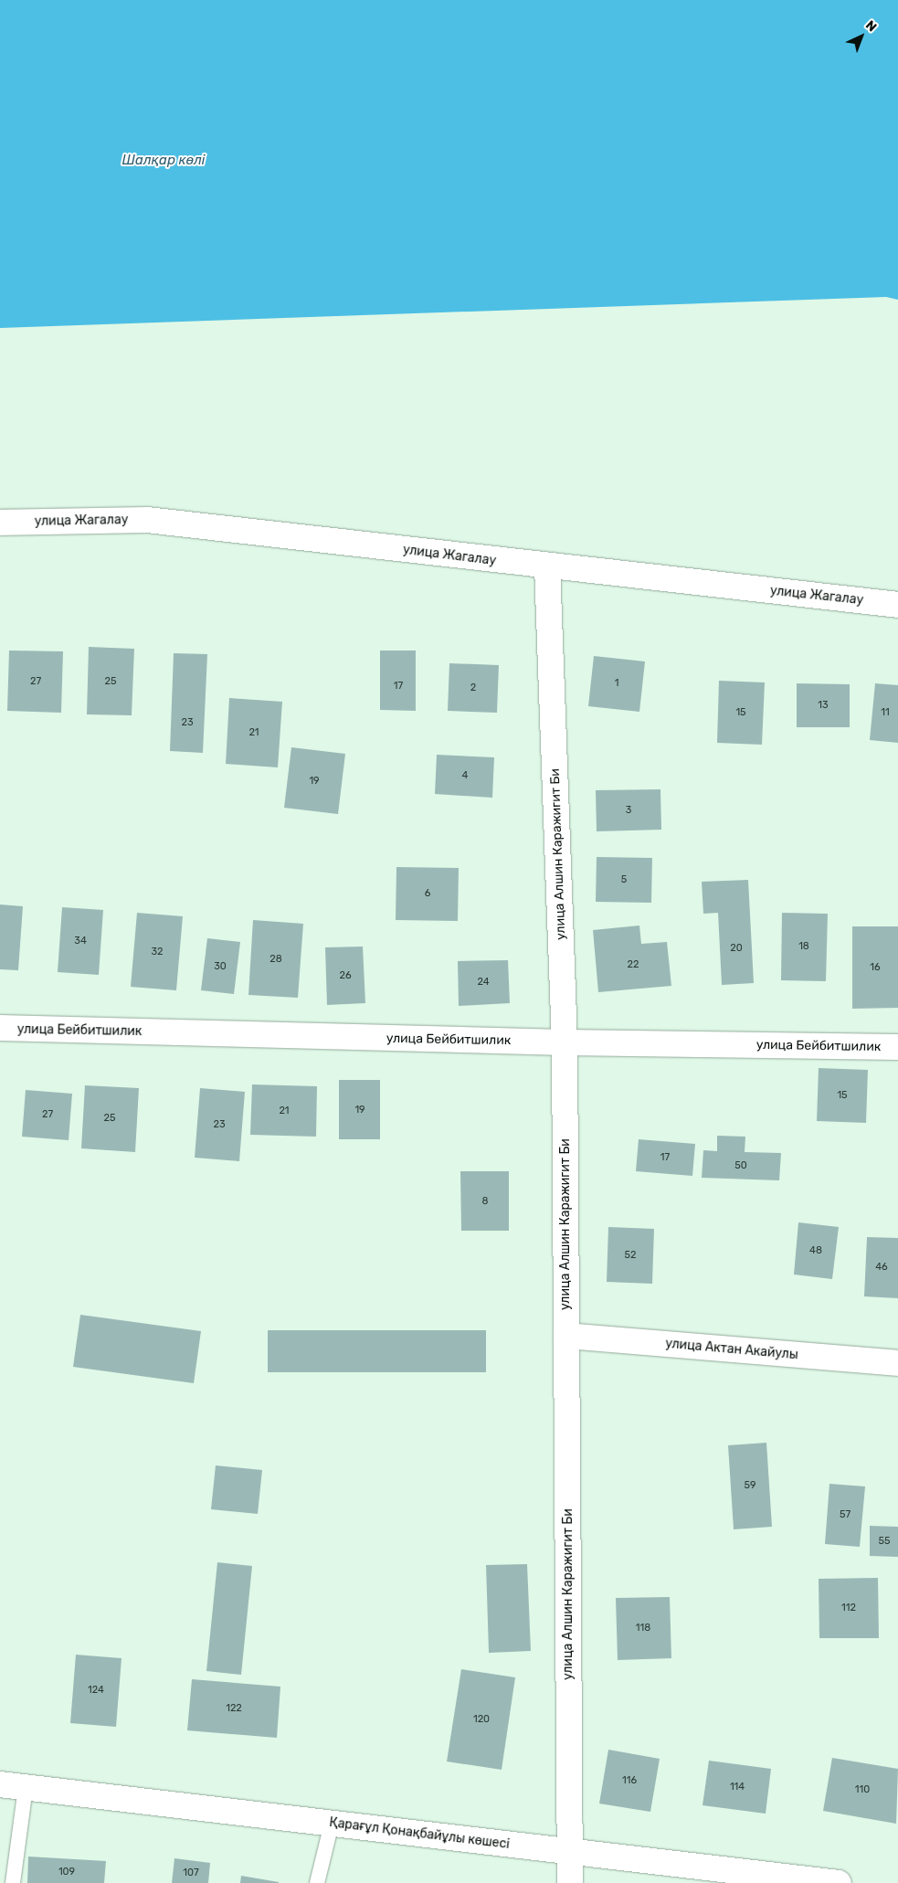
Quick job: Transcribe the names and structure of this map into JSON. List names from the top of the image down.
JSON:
{
  "streets": {
    "street": [
      "улица Жагалау",
      "улица Алшин Каражигит Би",
      "улица Бейбитшилик",
      "улица Актан Акайулы",
      "Қарағұл Қонақбайұлы көшесі"
    ]
  },
  "crossings": [
    ["улица Жагалау", "улица Алшин Каражигит Би"],
    ["улица Алшин Каражигит Би", "улица Бейбитшилик"],
    ["улица Алшин Каражигит Би", "улица Актан Акайулы"],
    ["улица Алшин Каражигит Би", "Қарағұл Қонақбайұлы көшесі"]
  ],
  "water": ["Шалқар көлі"],
  "house_numbers": [
    "27",
    "25",
    "1",
    "17",
    "2",
    "13",
    "15",
    "11",
    "23",
    "21",
    "4",
    "19",
    "3",
    "5",
    "6",
    "34",
    "18",
    "20",
    "32",
    "28",
    "22",
    "30",
    "16",
    "26",
    "24",
    "15",
    "19",
    "21",
    "27",
    "25",
    "23",
    "17",
    "50",
    "8",
    "48",
    "52",
    "46",
    "59",
    "57",
    "55",
    "112",
    "118",
    "124",
    "122",
    "120",
    "116",
    "114",
    "110",
    "109",
    "107"
  ],
  "north": "top right"
}
